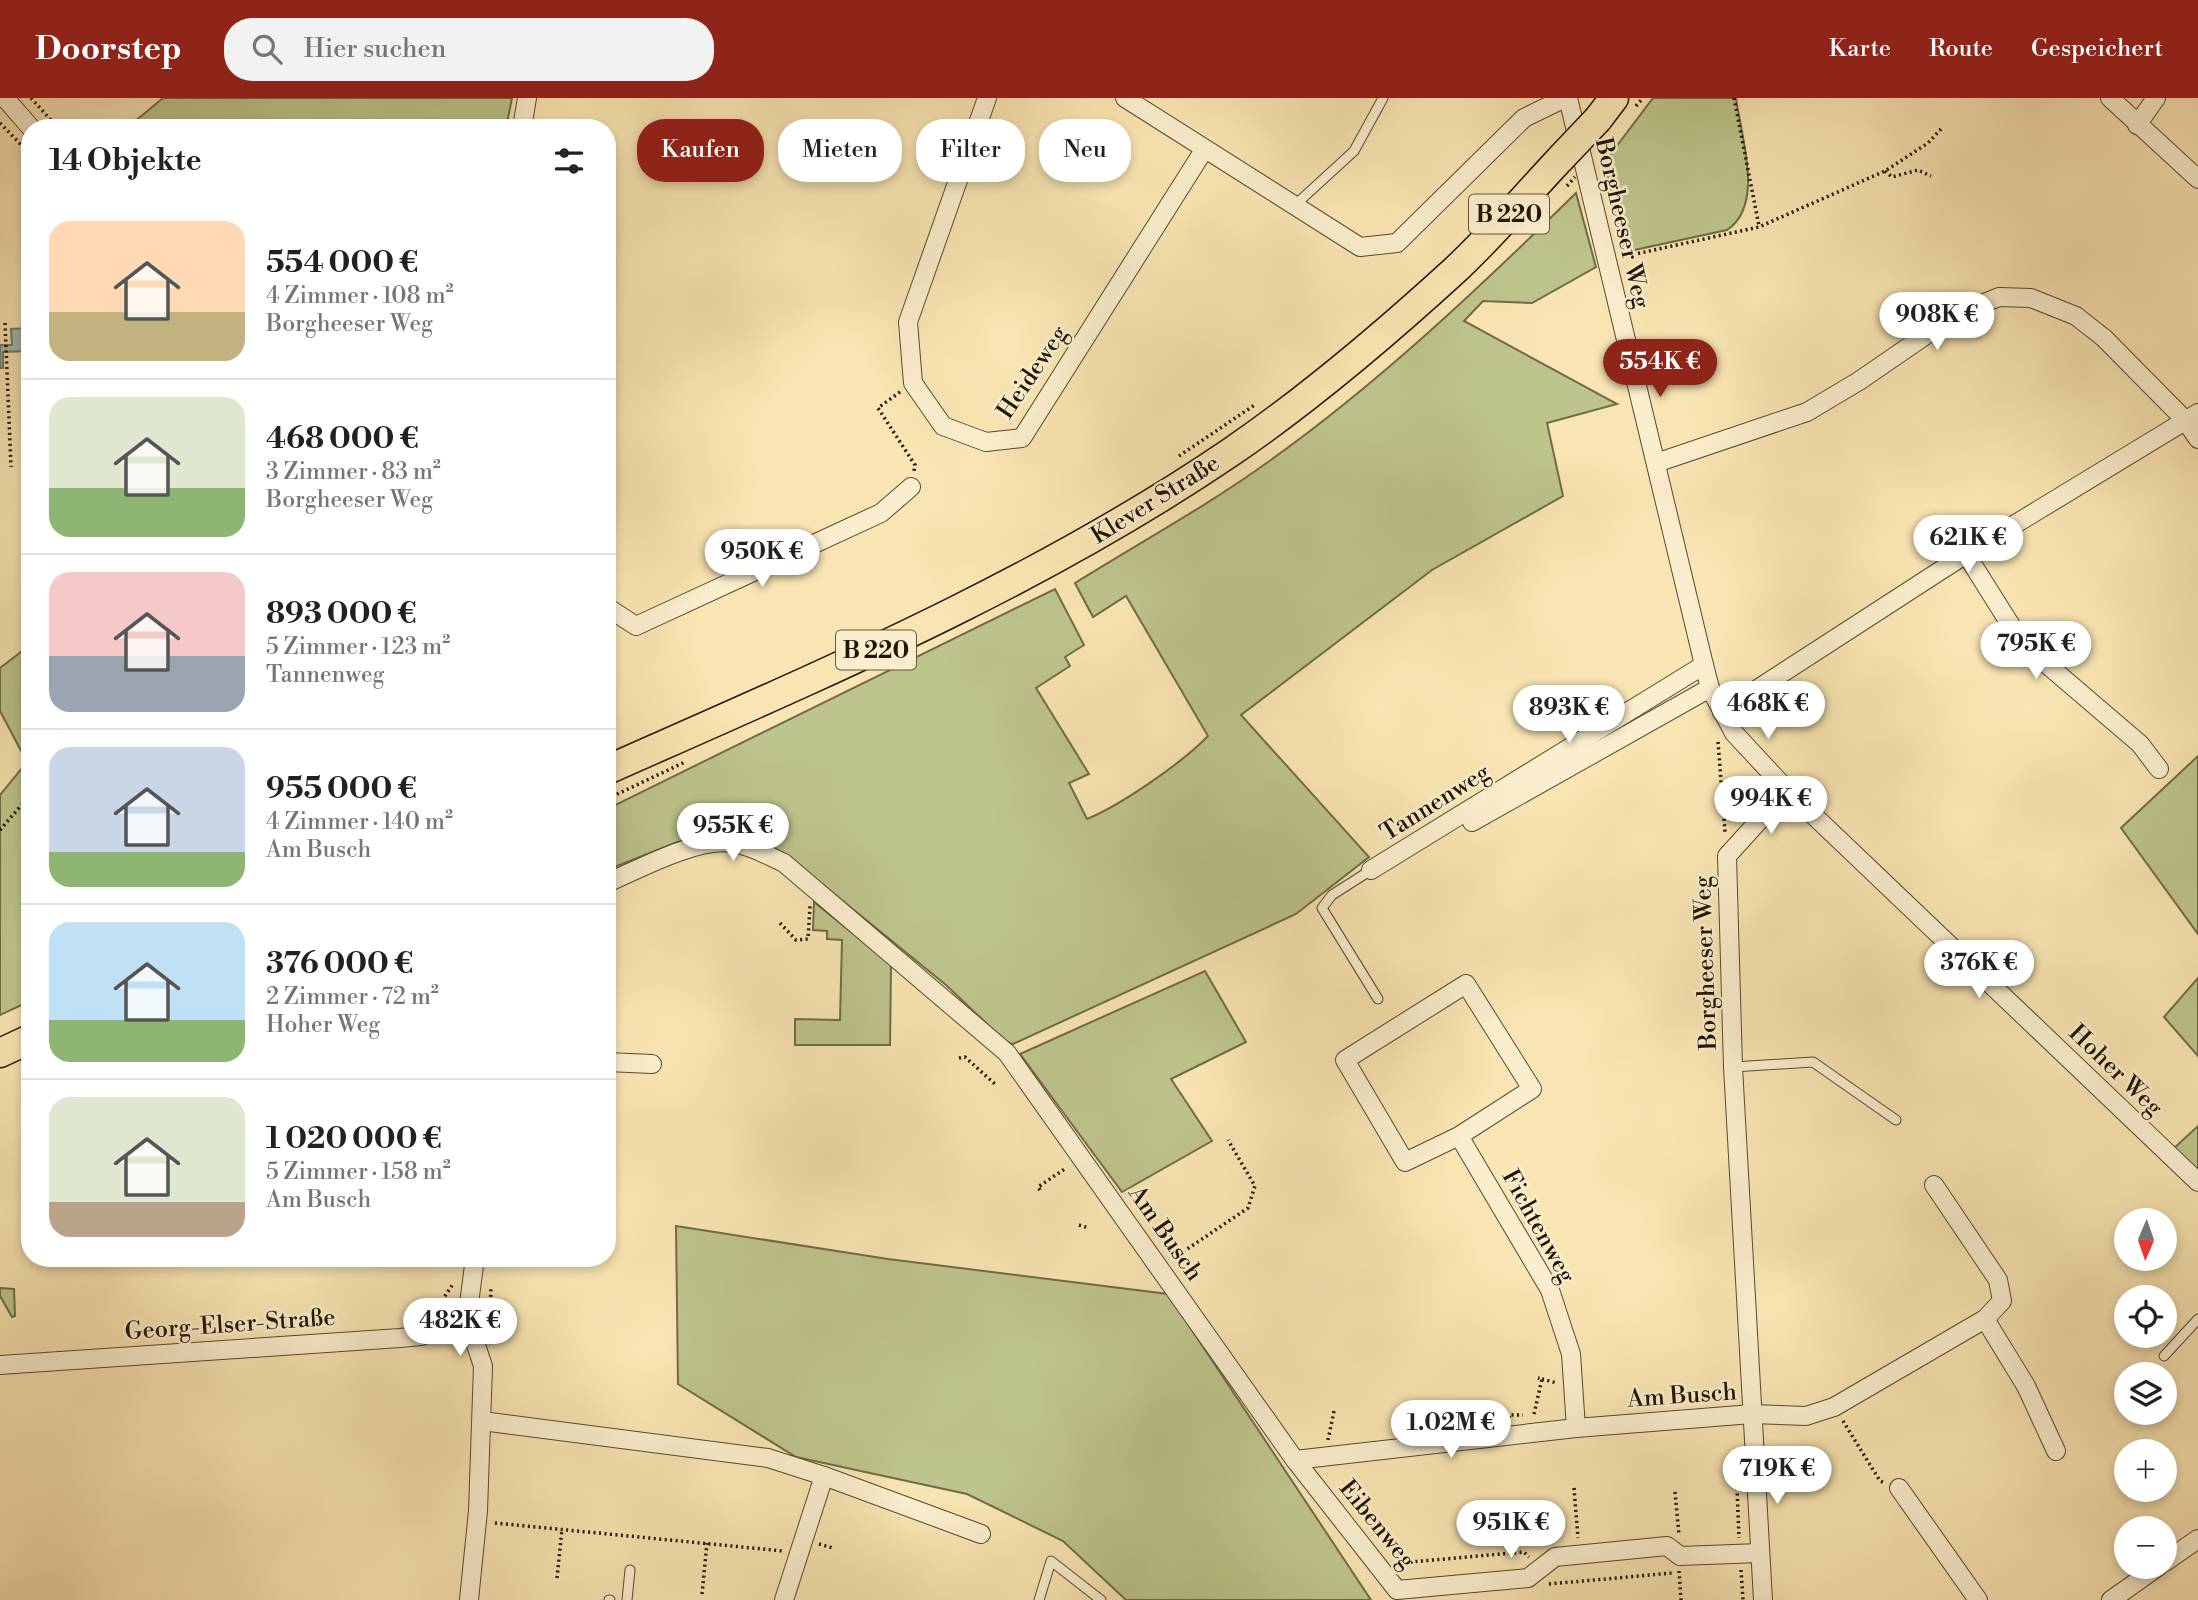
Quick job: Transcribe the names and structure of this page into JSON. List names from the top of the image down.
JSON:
{
  "streets": {
    "main road": ["B 220", "Klever Straße"],
    "street": [
      "Borgheeser Weg",
      "Heideweg",
      "Tannenweg",
      "Hoher Weg",
      "Fichtenweg",
      "Am Busch",
      "Georg-Elser-Straße",
      "Eibenweg"
    ]
  },
  "crossings": [
    ["Borgheeser Weg", "Tannenweg"],
    ["Borgheeser Weg", "Hoher Weg"],
    ["Borgheeser Weg", "Am Busch"],
    ["Borgheeser Weg", "Eibenweg"],
    ["Fichtenweg", "Am Busch"],
    ["Am Busch", "Eibenweg"]
  ],
  "north": "bottom",
  "page": {
    "header": "Doorstep",
    "search": "Hier suchen",
    "nav": ["Karte", "Route", "Gespeichert"],
    "chip": [
      "Kaufen",
      "Mieten",
      "Filter",
      "Neu"
    ],
    "heading": "14 Objekte",
    "list": [
      {
        "name": "554 000 €",
        "note": "4 Zimmer · 108 m² · Borgheeser Weg"
      },
      {
        "name": "468 000 €",
        "note": "3 Zimmer · 83 m² · Borgheeser Weg"
      },
      {
        "name": "893 000 €",
        "note": "5 Zimmer · 123 m² · Tannenweg"
      },
      {
        "name": "955 000 €",
        "note": "4 Zimmer · 140 m² · Am Busch"
      },
      {
        "name": "376 000 €",
        "note": "2 Zimmer · 72 m² · Hoher Weg"
      },
      {
        "name": "1 020 000 €",
        "note": "5 Zimmer · 158 m² · Am Busch"
      }
    ],
    "price": [
      "908K €",
      "554K €",
      "621K €",
      "950K €",
      "795K €",
      "468K €",
      "893K €",
      "994K €",
      "955K €",
      "376K €",
      "482K €",
      "1.02M €",
      "719K €",
      "951K €"
    ],
    "map_buttons": ["+", "−"]
  }
}
